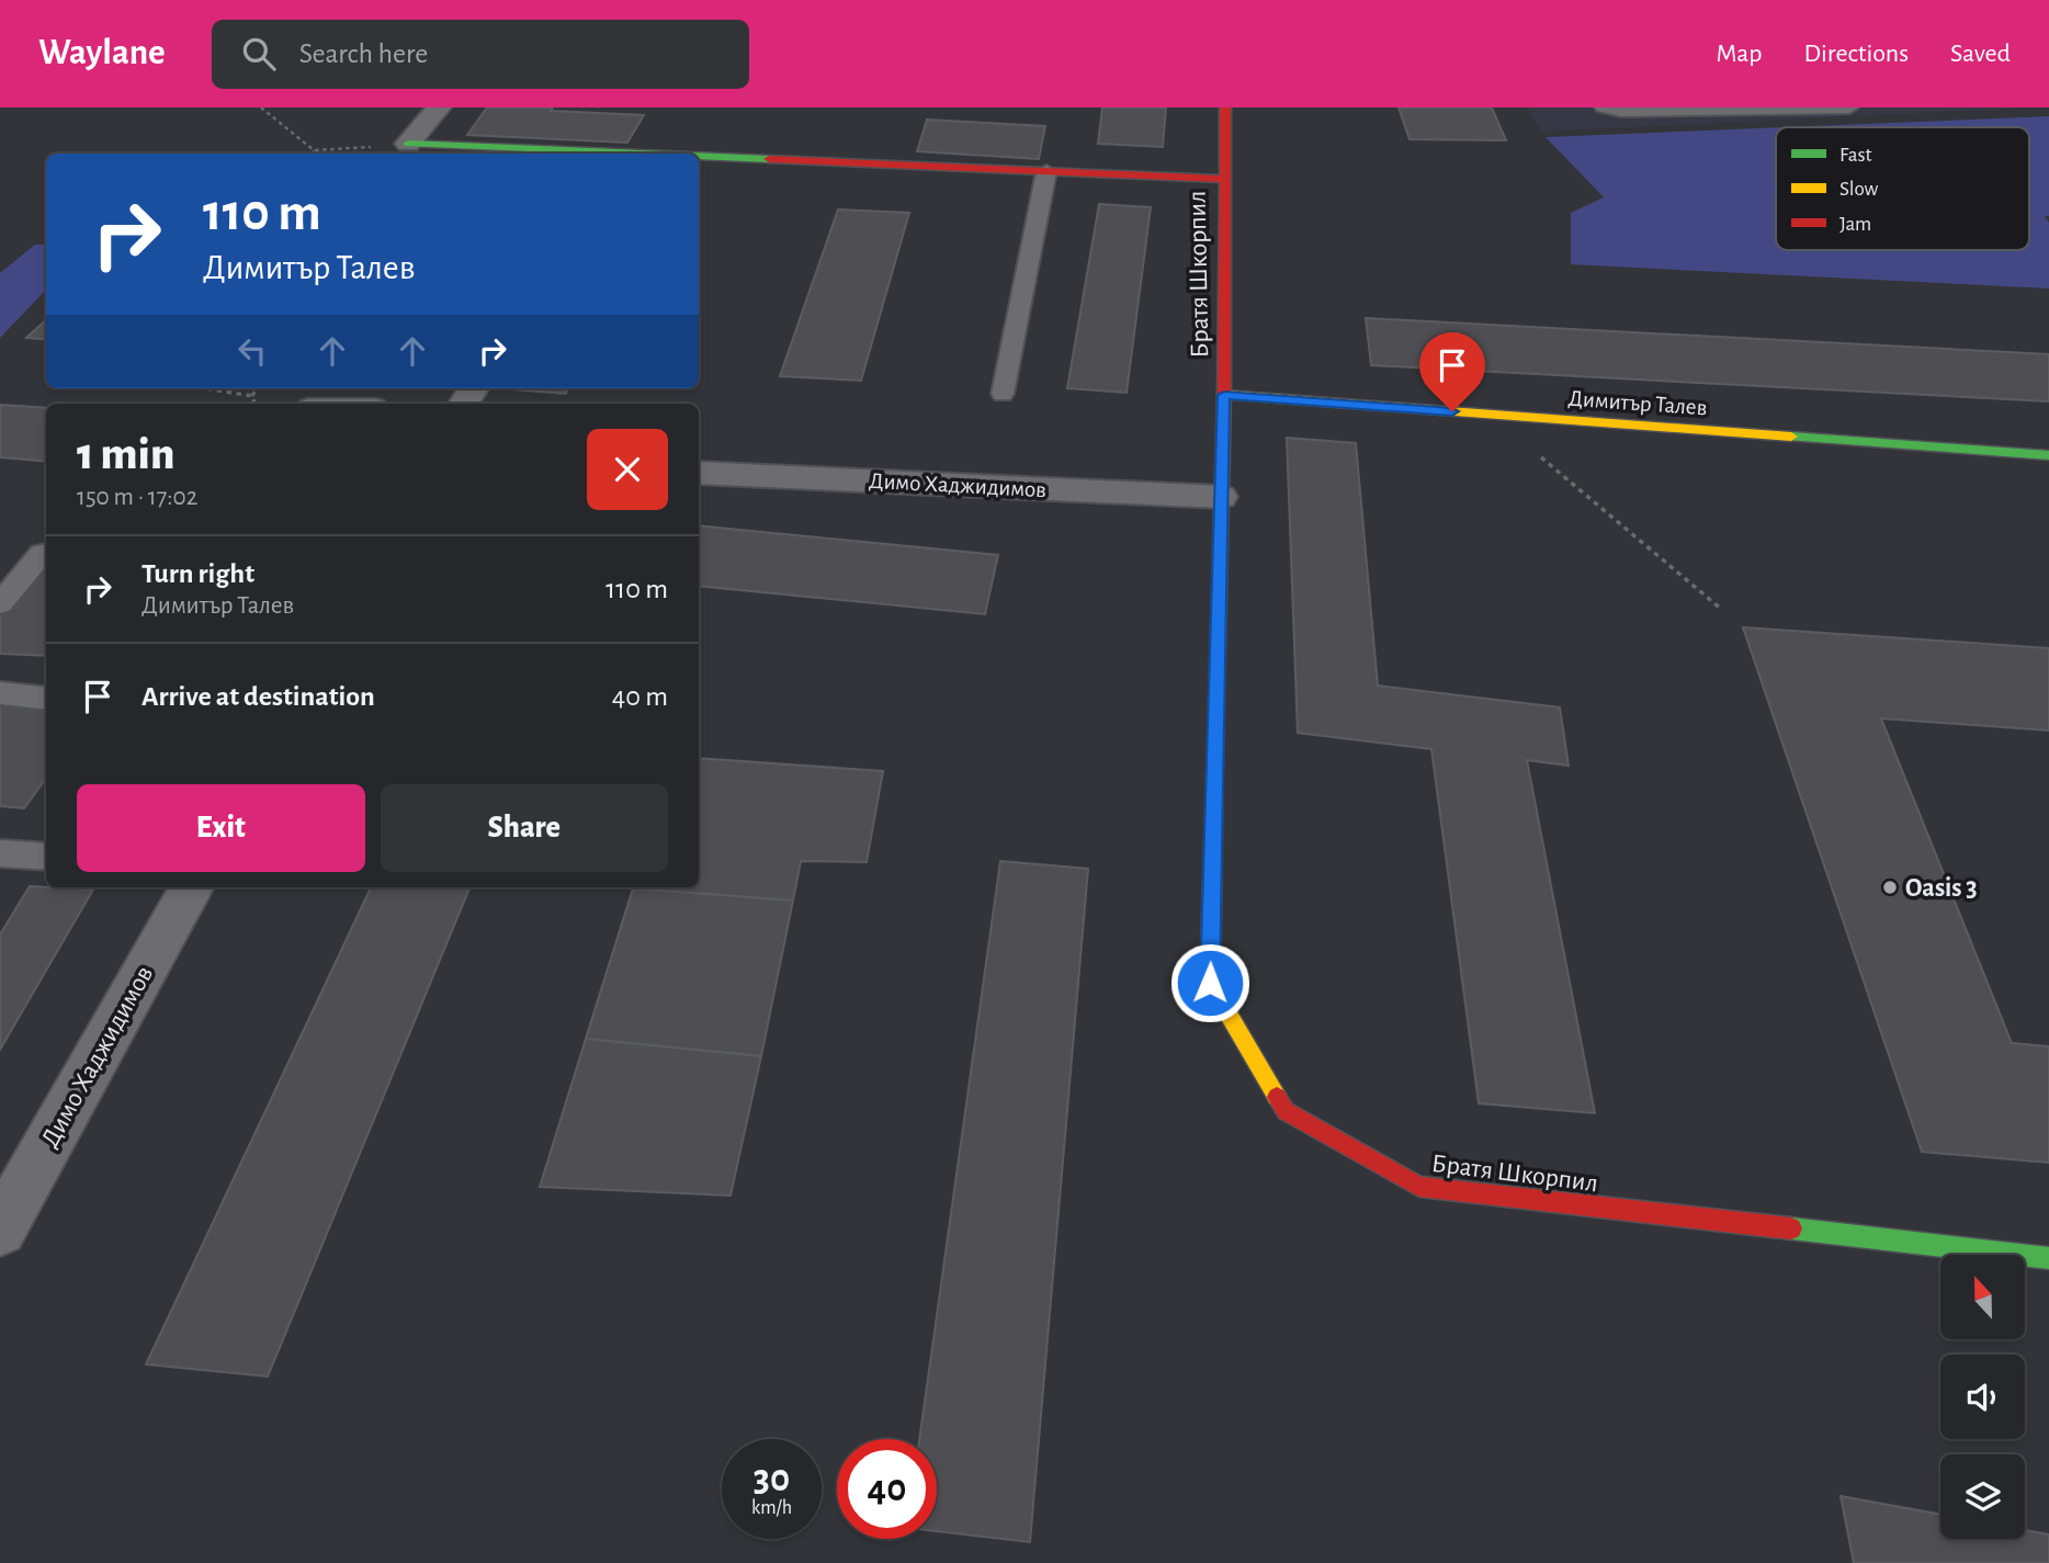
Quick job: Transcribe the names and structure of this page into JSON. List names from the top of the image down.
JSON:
{
  "streets": {
    "street": ["Братя Шкорпил", "Димитър Талев", "Димо Хаджидимов"]
  },
  "crossings": [
    ["Братя Шкорпил", "Димитър Талев"],
    ["Братя Шкорпил", "Димо Хаджидимов"]
  ],
  "places": ["Oasis 3"],
  "legend": ["Fast", "Slow", "Jam"],
  "north": "top",
  "page": {
    "header": "Waylane",
    "search": "Search here",
    "nav": ["Map", "Directions", "Saved"],
    "turn": ["110 m", "Димитър Талев"],
    "heading": ["1 min", "150 m · 17:02"],
    "list": [
      {
        "name": "Turn right",
        "note": "Димитър Талев",
        "value": "110 m"
      },
      {
        "name": "Arrive at destination",
        "value": "40 m"
      }
    ],
    "buttons": ["Exit", "Share"],
    "speed": "30 km/h",
    "limit": "40"
  }
}
